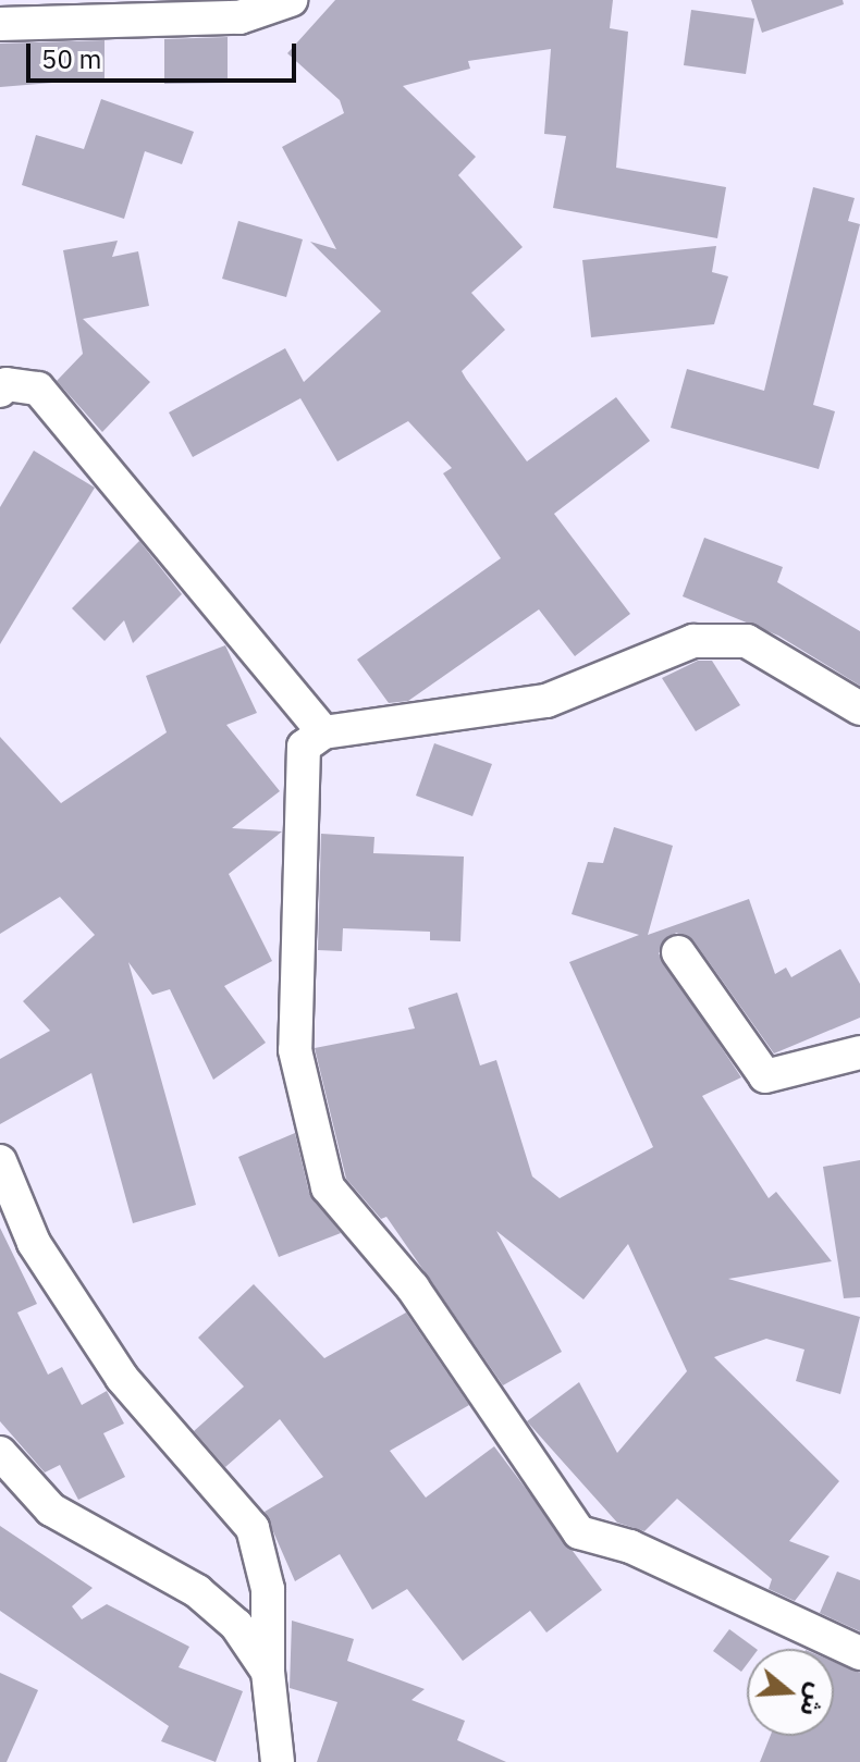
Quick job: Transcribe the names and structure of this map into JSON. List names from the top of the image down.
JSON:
{
  "scale_bar": "50 m",
  "north": "right"
}
